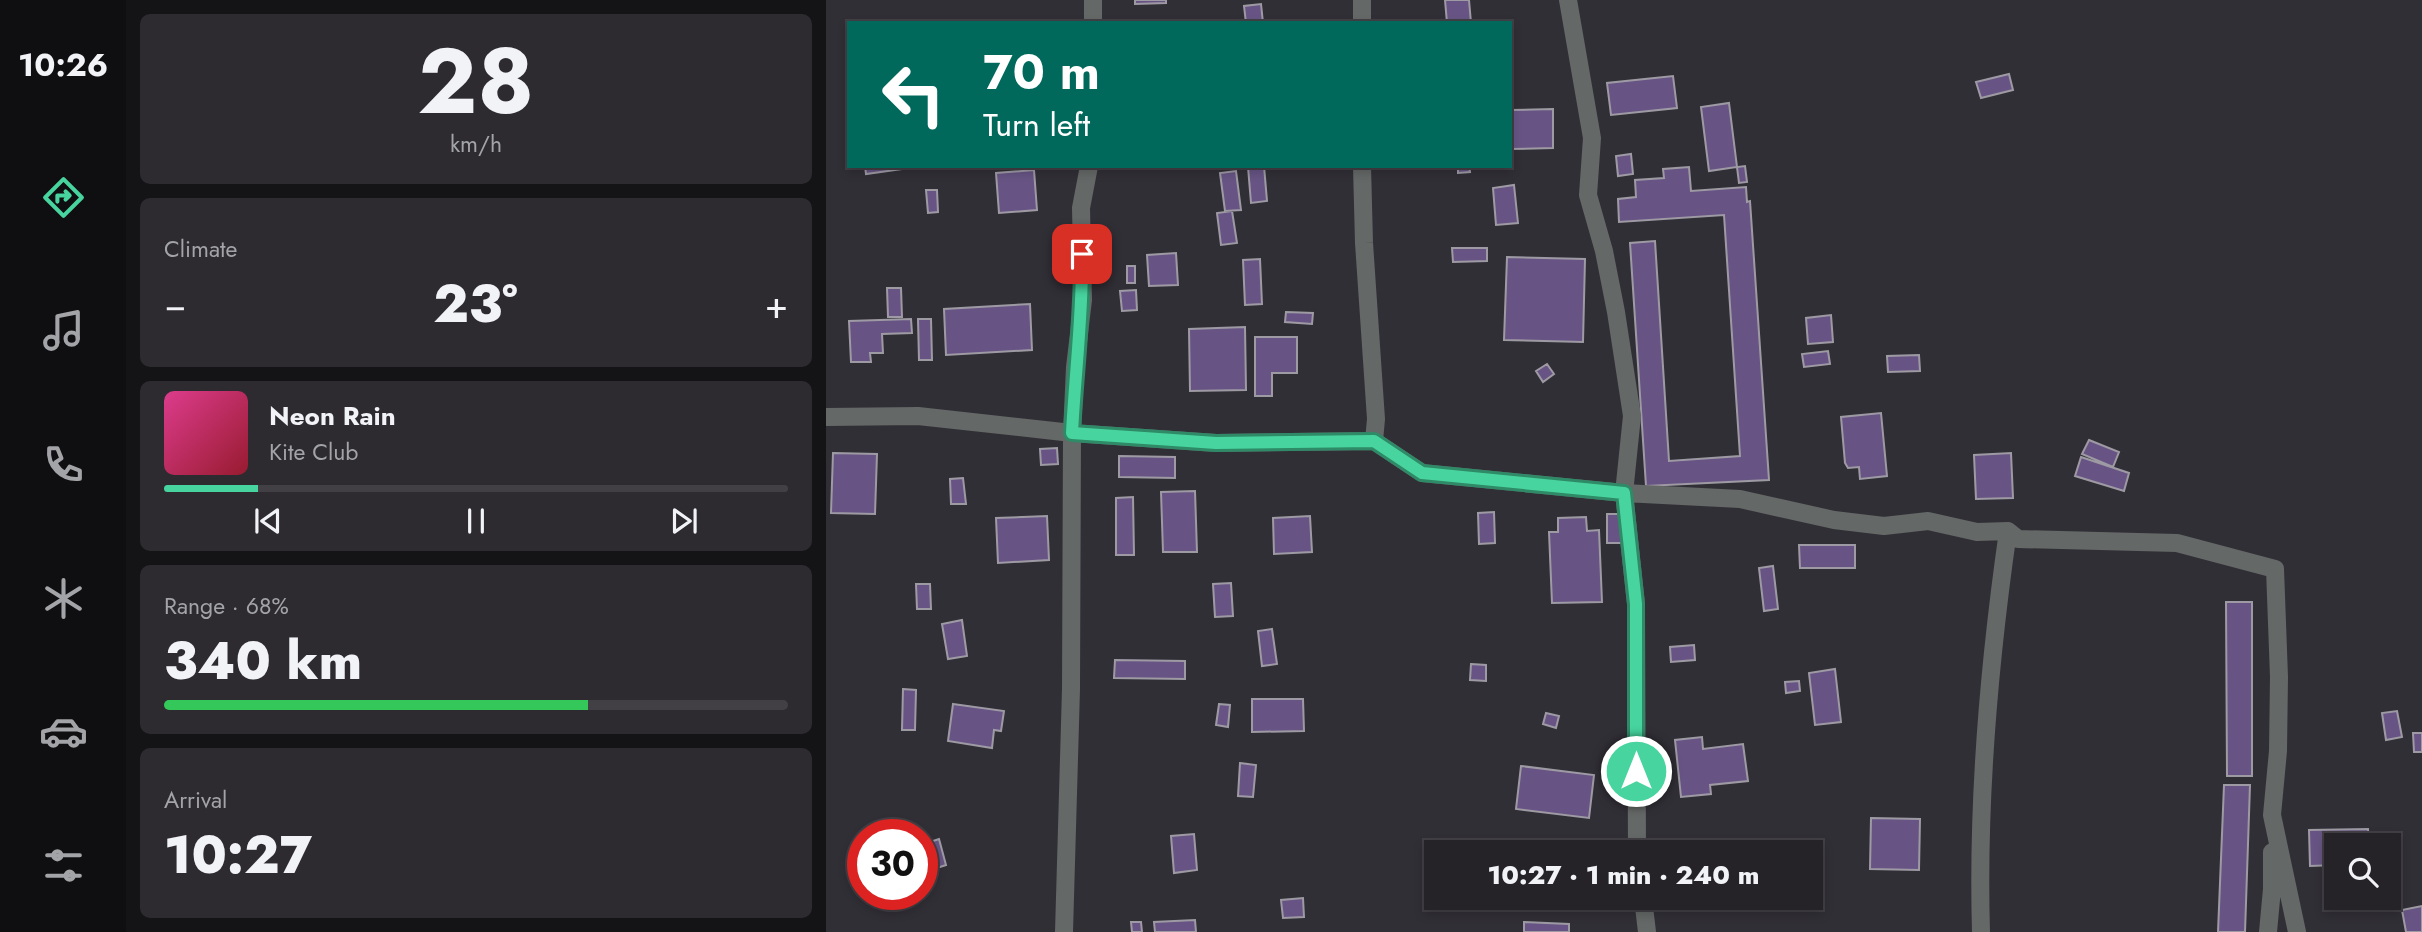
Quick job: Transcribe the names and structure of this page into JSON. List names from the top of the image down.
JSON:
{
  "page": {
    "tabs": "10:26",
    "tile": [
      ["28", "km/h"],
      "Climate",
      ["Range · 68%", "340 km"],
      ["Arrival", "10:27"]
    ],
    "turn": ["70 m", "Turn left"],
    "heat": ["−", "23°", "+"],
    "song": ["Neon Rain", "Kite Club"],
    "limit": "30",
    "trip": "10:27 · 1 min · 240 m"
  }
}
